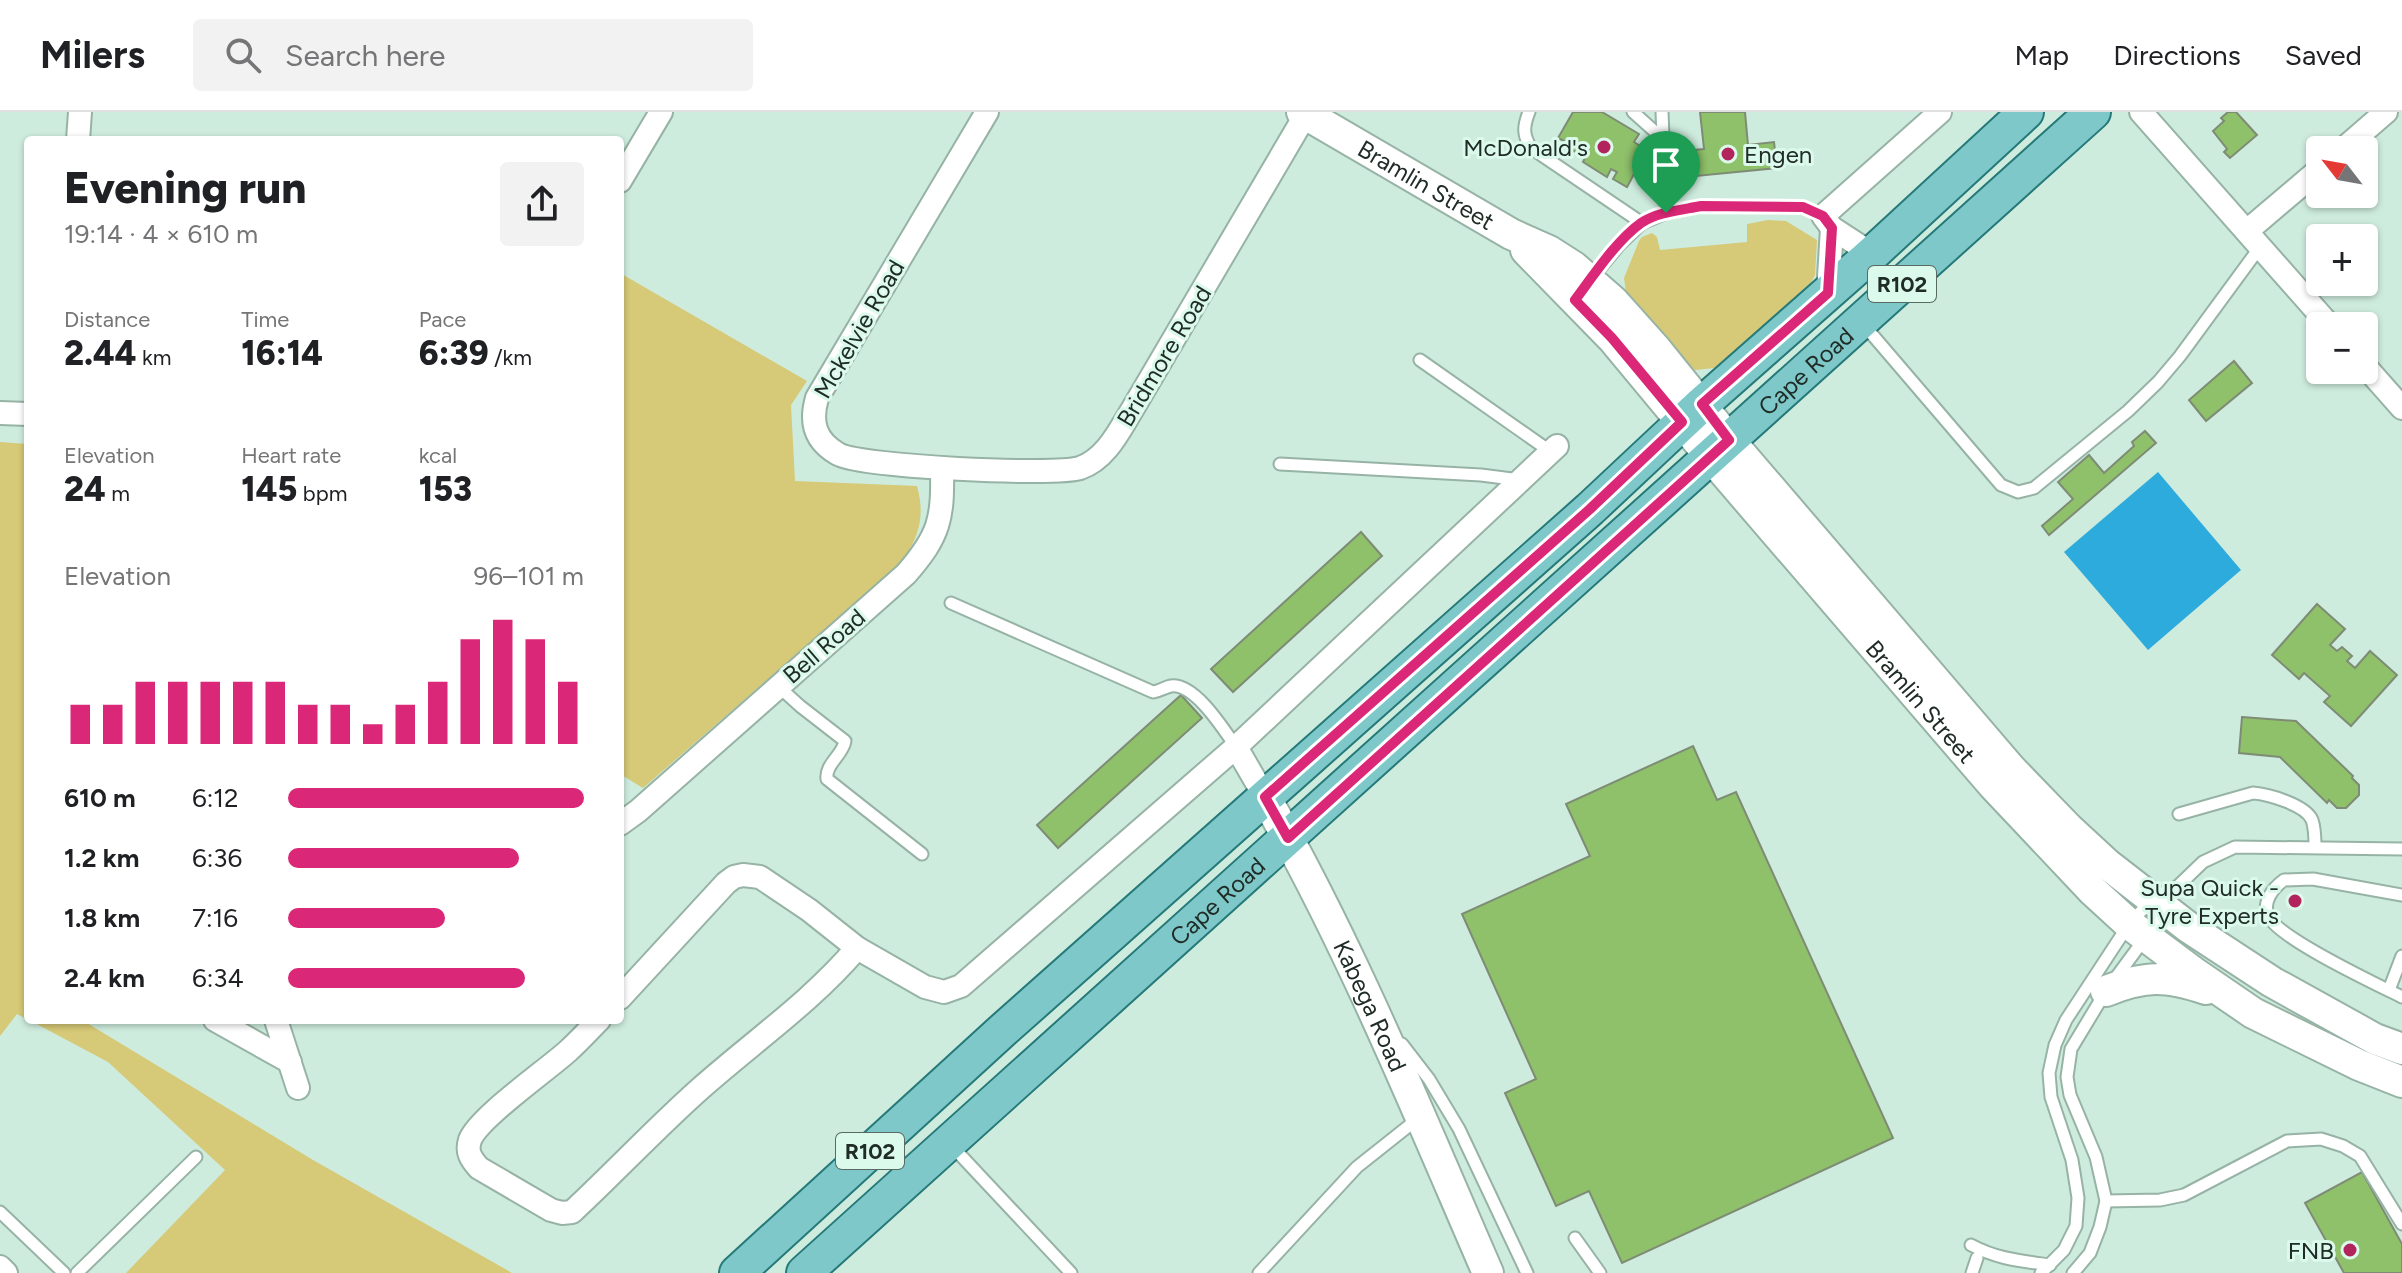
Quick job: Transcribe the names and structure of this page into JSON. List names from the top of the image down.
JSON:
{
  "streets": {
    "main road": [
      "Bramlin Street",
      "R102",
      "Cape Road",
      "Kabega Road"
    ],
    "street": ["Mckelvie Road", "Bridmore Road", "Bell Road"]
  },
  "crossings": [
    ["Bramlin Street", "Bridmore Road"],
    ["Bramlin Street", "Cape Road"],
    ["Mckelvie Road", "Bridmore Road"],
    ["Mckelvie Road", "Bell Road"],
    ["Bridmore Road", "Bell Road"],
    ["Cape Road", "Kabega Road"]
  ],
  "places": [
    "McDonald's",
    "Engen",
    "Supa Quick - Tyre Experts",
    "FNB"
  ],
  "north": "top left",
  "page": {
    "header": "Milers",
    "search": "Search here",
    "nav": ["Map", "Directions", "Saved"],
    "map_buttons": ["+", "−"],
    "heading": ["Evening run", "19:14 · 4 × 610 m"],
    "stats": [
      ["Distance", "2.44 km"],
      ["Time", "16:14"],
      ["Pace", "6:39 /km"],
      ["Elevation", "24 m"],
      ["Heart rate", "145 bpm"],
      ["kcal", "153"]
    ],
    "chart": ["Elevation", "96–101 m"],
    "list": [
      {
        "name": "610 m",
        "note": "6:12"
      },
      {
        "name": "1.2 km",
        "note": "6:36"
      },
      {
        "name": "1.8 km",
        "note": "7:16"
      },
      {
        "name": "2.4 km",
        "note": "6:34"
      }
    ]
  }
}
